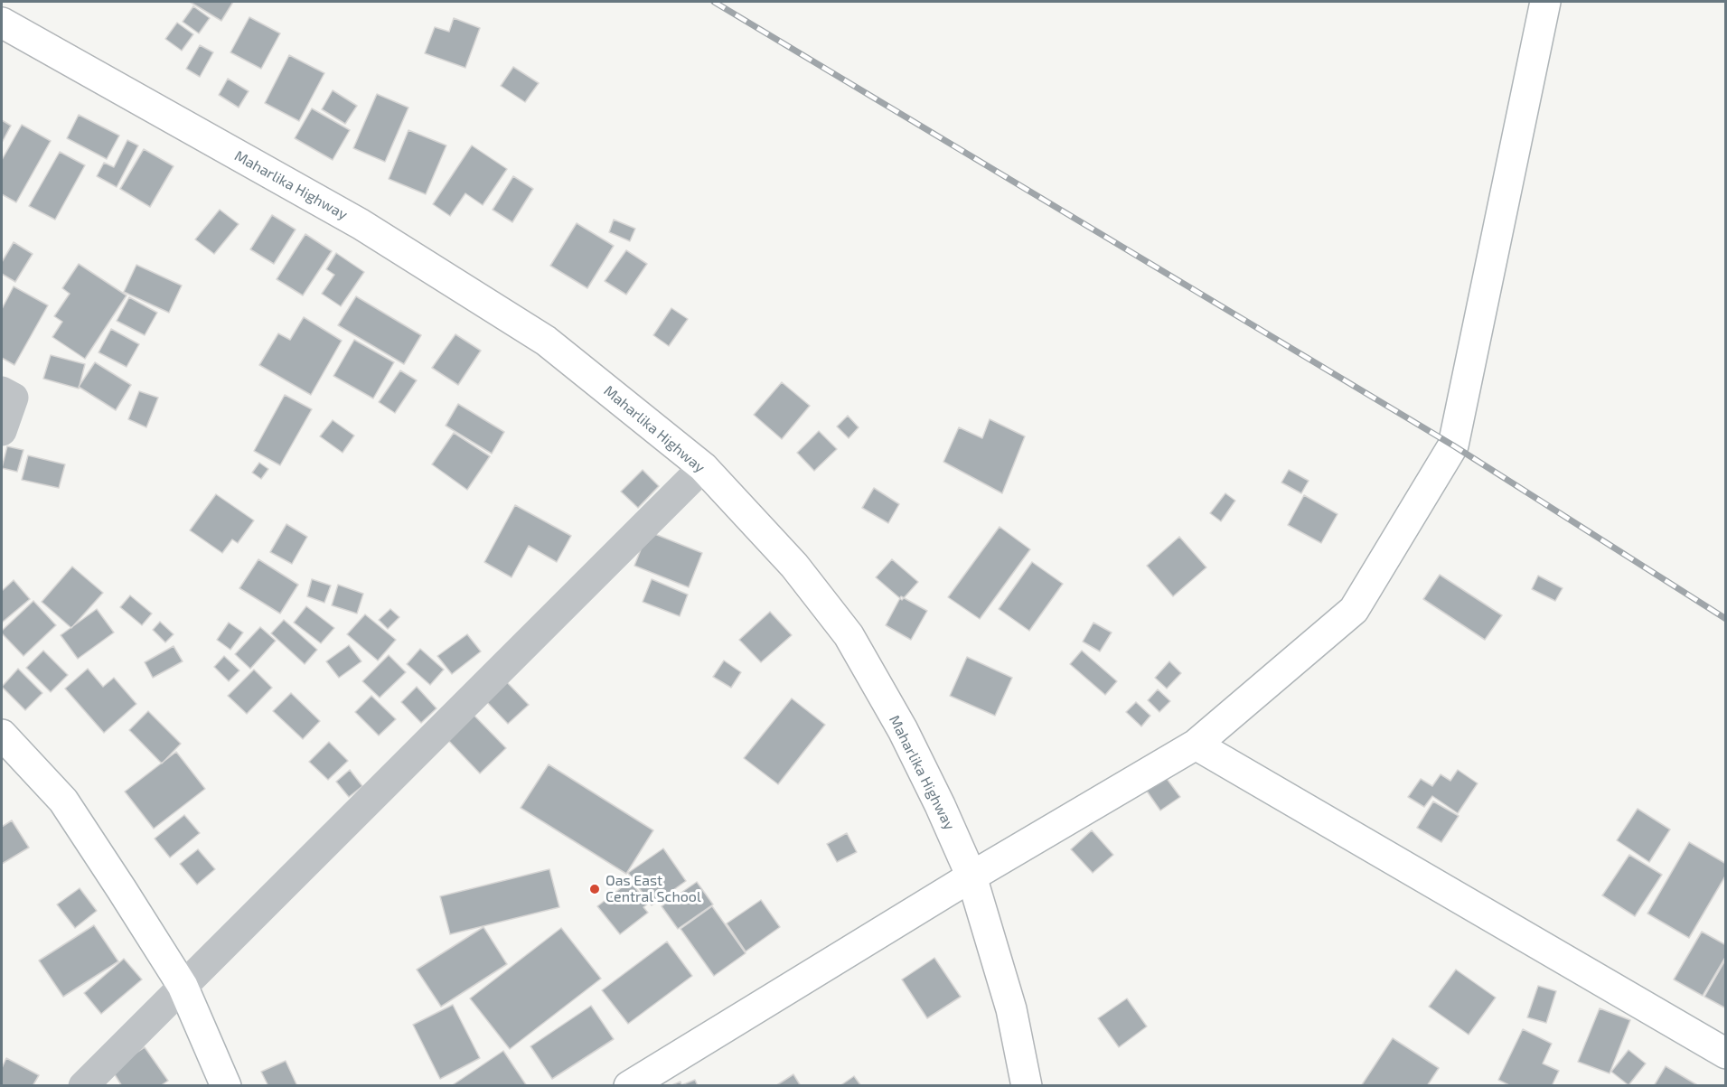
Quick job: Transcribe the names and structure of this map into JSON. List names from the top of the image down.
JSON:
{
  "streets": {
    "main road": ["Maharlika Highway"]
  },
  "places": ["Oas East Central School"]
}
